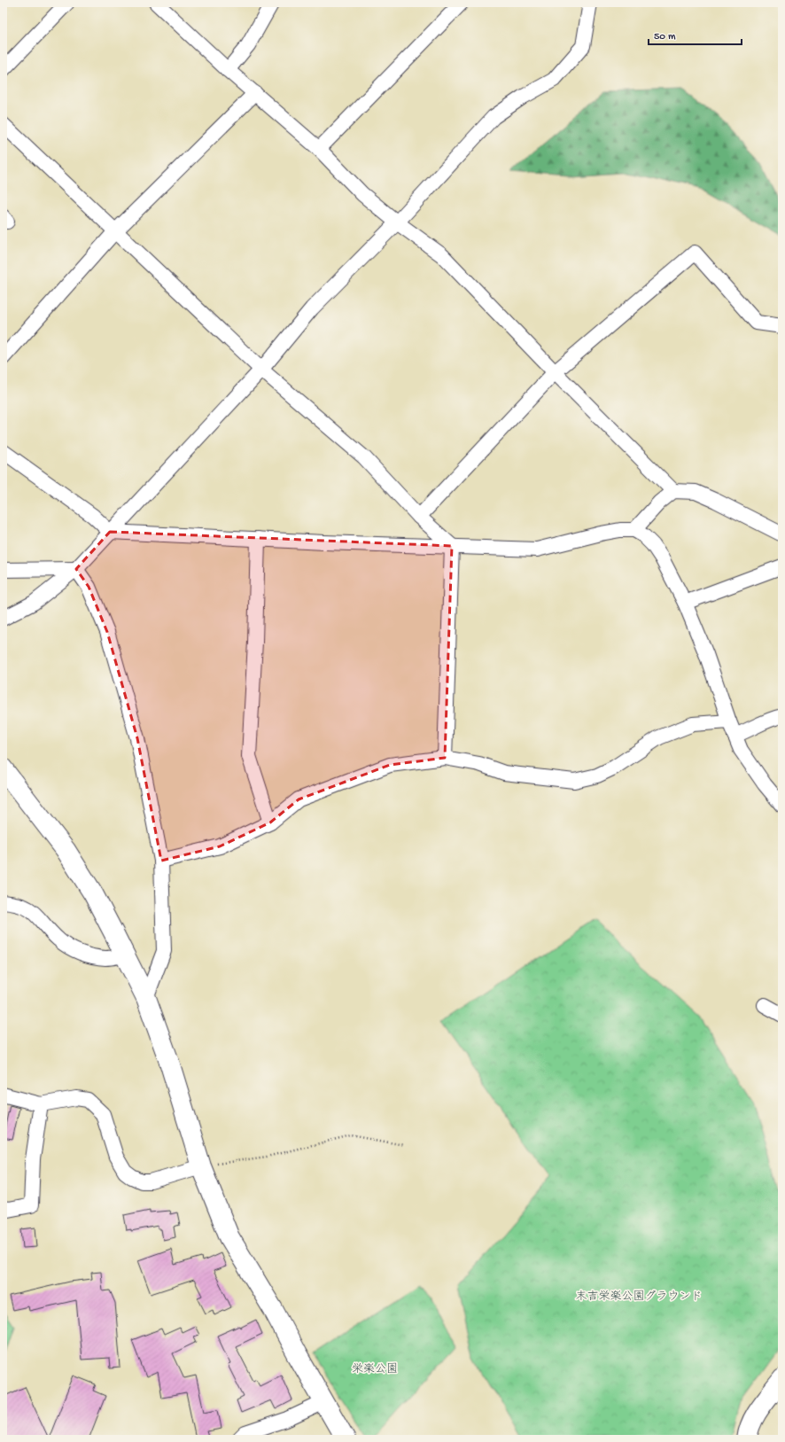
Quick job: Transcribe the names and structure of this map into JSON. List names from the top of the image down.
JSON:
{
  "parks": ["末吉栄楽公園グラウンド", "栄楽公園"],
  "scale_bar": "50 m"
}
